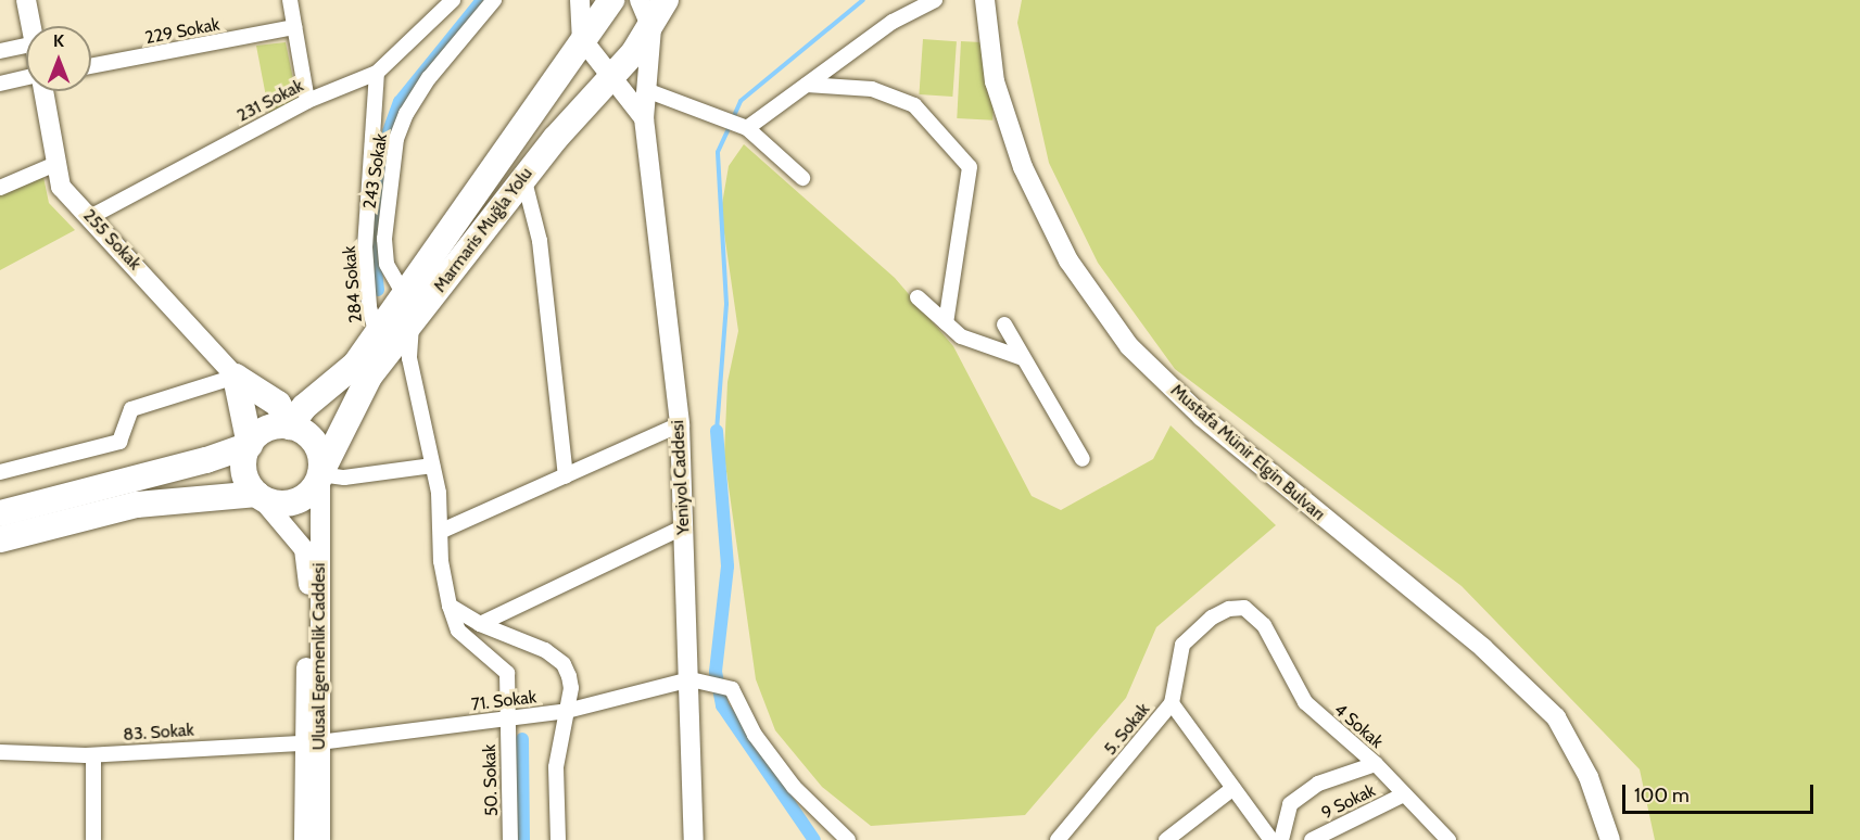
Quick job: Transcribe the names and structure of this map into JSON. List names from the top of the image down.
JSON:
{
  "streets": {
    "highway": ["Marmaris Muğla Yolu"],
    "street": [
      "229 Sokak",
      "231 Sokak",
      "243 Sokak",
      "255 Sokak",
      "284 Sokak",
      "Mustafa Münir Elgin Bulvarı",
      "Yeniyol Caddesi",
      "Ulusal Egemenlik Caddesi",
      "71. Sokak",
      "4 Sokak",
      "5. Sokak",
      "83. Sokak",
      "50. Sokak",
      "9 Sokak"
    ]
  },
  "crossings": [
    ["231 Sokak", "255 Sokak"],
    ["231 Sokak", "284 Sokak"],
    ["Marmaris Muğla Yolu", "Yeniyol Caddesi"],
    ["Marmaris Muğla Yolu", "Ulusal Egemenlik Caddesi"],
    ["Yeniyol Caddesi", "71. Sokak"],
    ["Ulusal Egemenlik Caddesi", "71. Sokak"],
    ["Ulusal Egemenlik Caddesi", "83. Sokak"],
    ["71. Sokak", "83. Sokak"],
    ["71. Sokak", "50. Sokak"],
    ["4 Sokak", "5. Sokak"],
    ["4 Sokak", "9 Sokak"]
  ],
  "scale_bar": "100 m",
  "north": "top"
}
